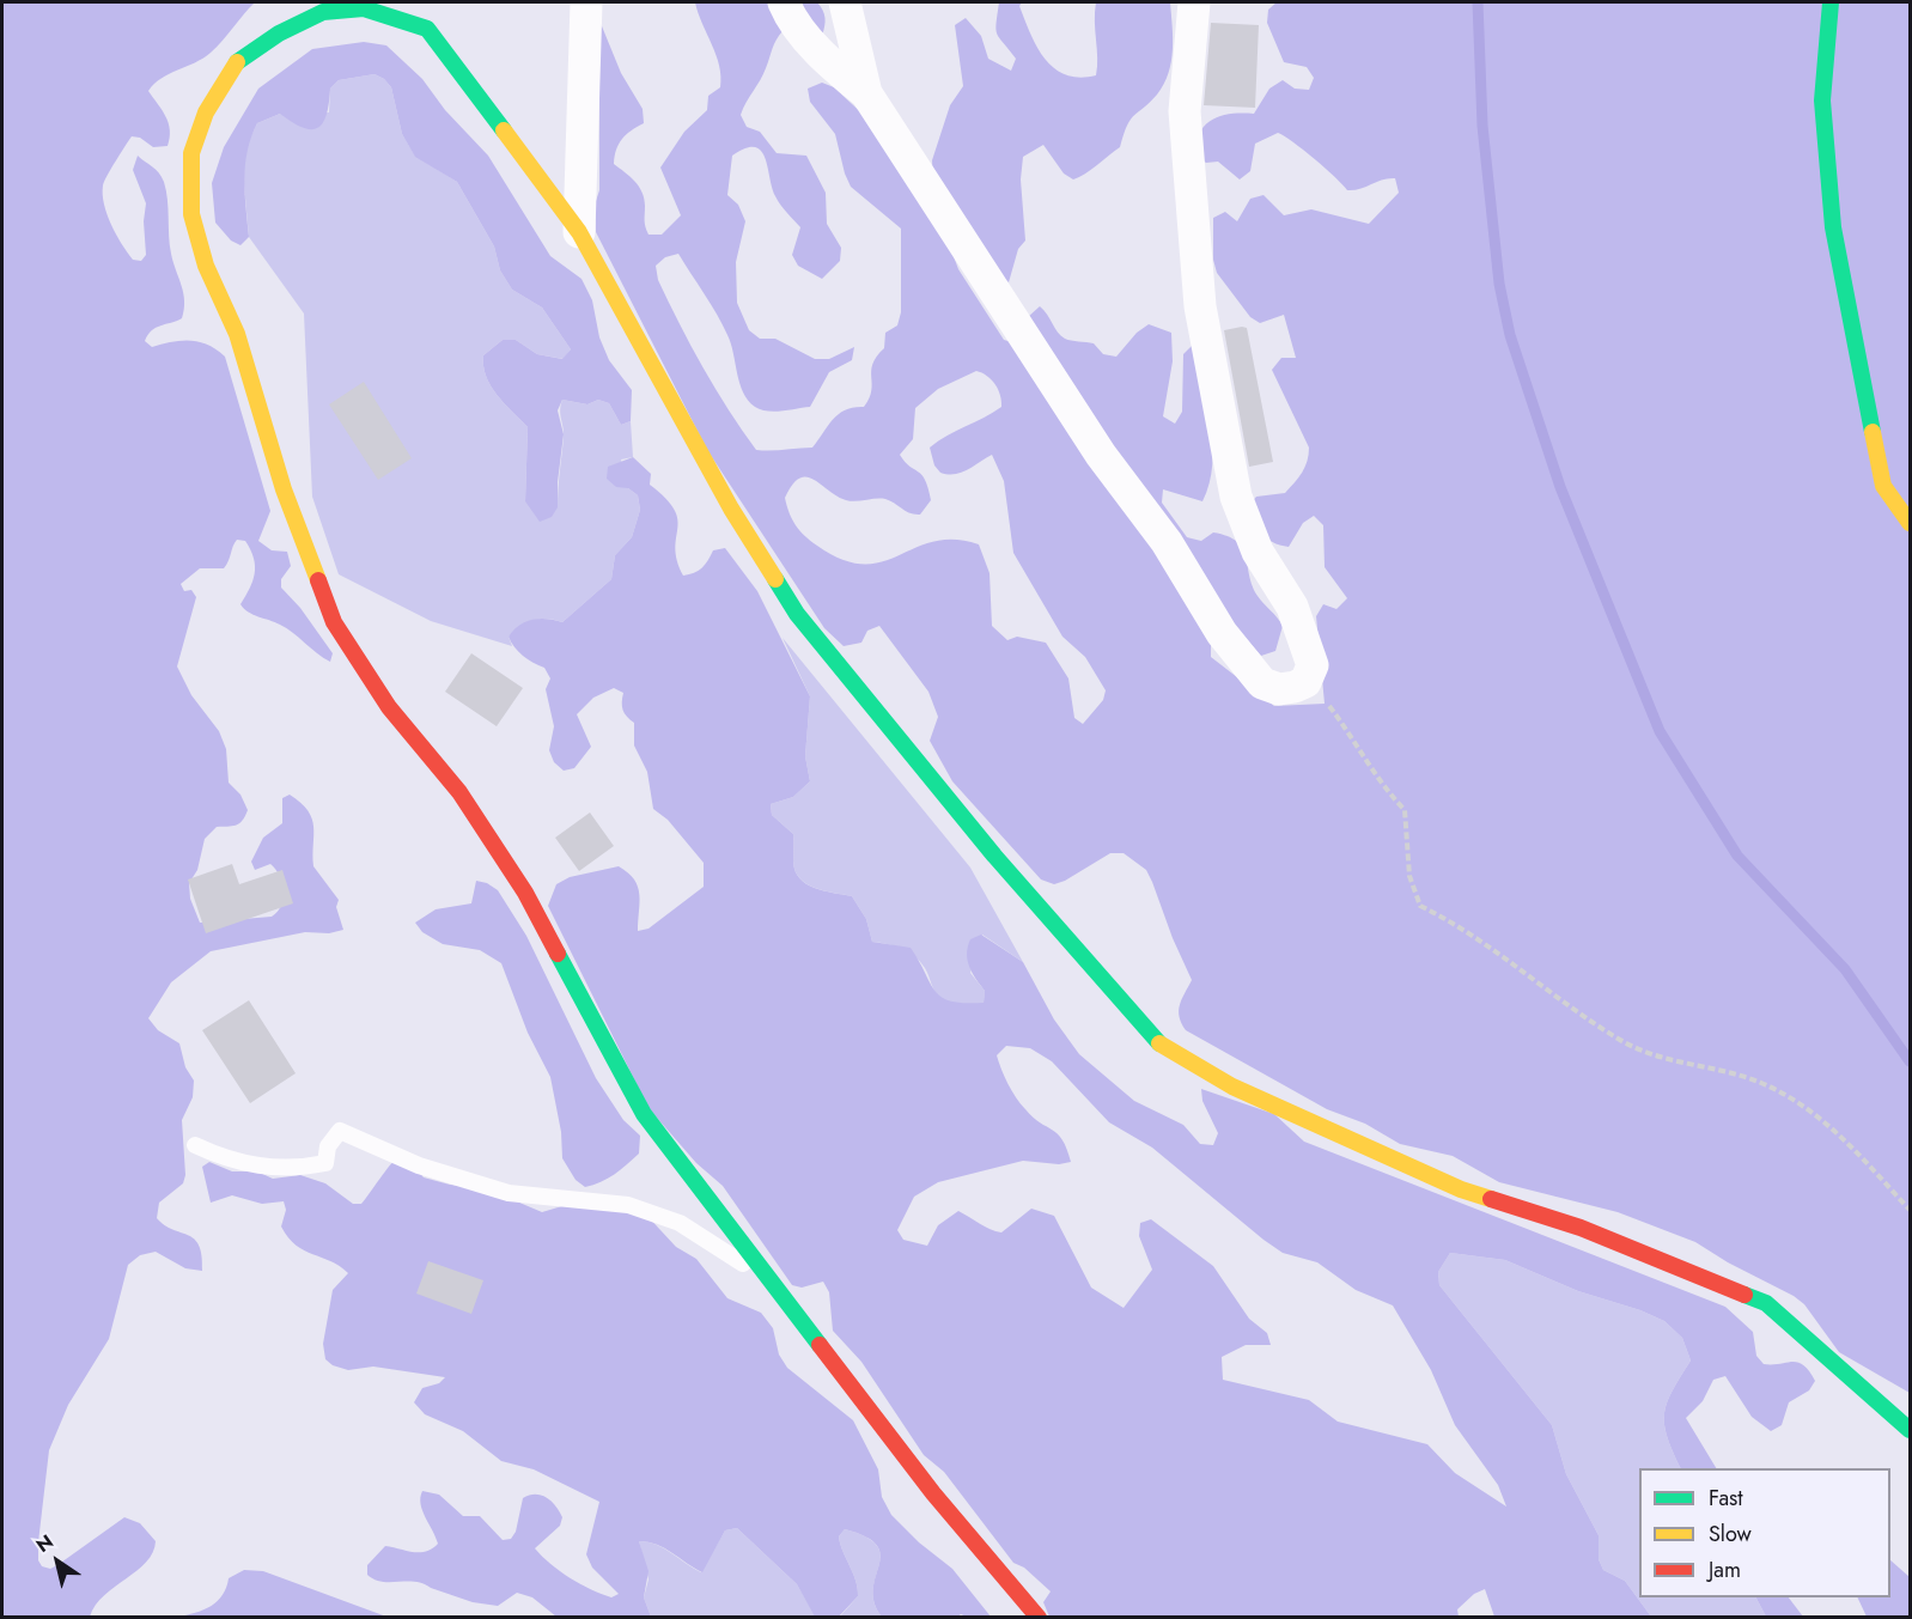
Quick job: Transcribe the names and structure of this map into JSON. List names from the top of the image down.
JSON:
{
  "legend": ["Fast", "Slow", "Jam"],
  "north": "top left"
}
